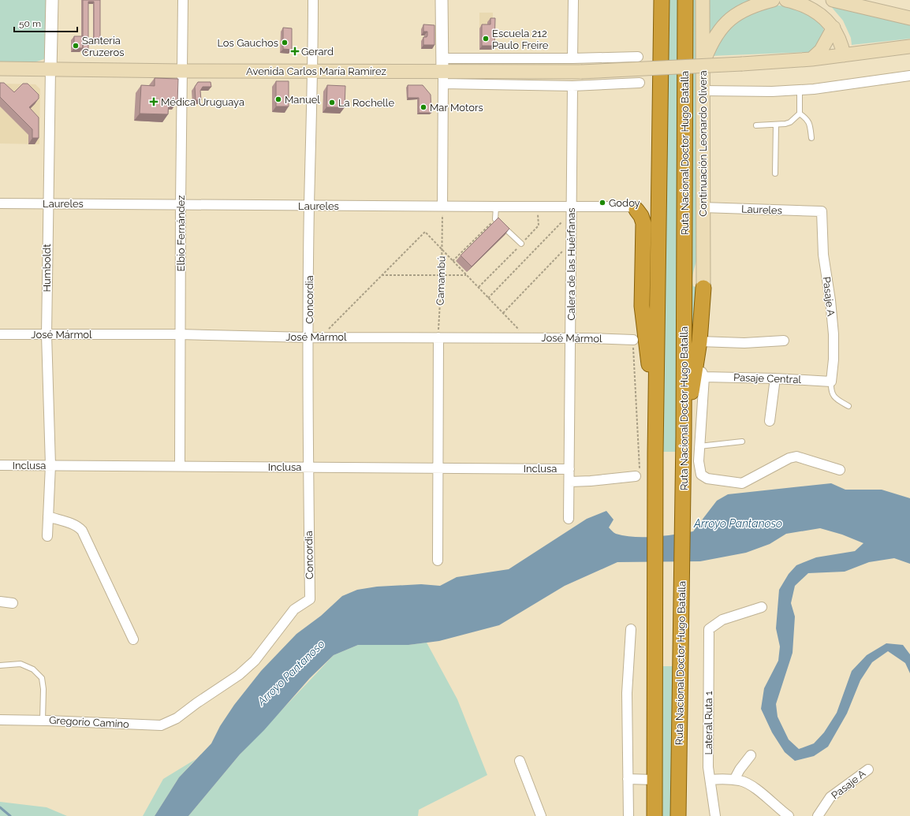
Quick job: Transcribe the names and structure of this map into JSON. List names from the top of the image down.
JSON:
{
  "streets": {
    "highway": ["Ruta Nacional Doctor Hugo Batalla"],
    "main road": ["Avenida Carlos María Ramírez", "Continuación Leonardo Olivera"],
    "street": [
      "Laureles",
      "Elbio Fernández",
      "Calera de las Huérfanas",
      "Humboldt",
      "Pasaje A",
      "Concordia",
      "José Mármol",
      "Pasaje Central",
      "Inclusa",
      "Gregorio Camino",
      "Lateral Ruta 1"
    ],
    "path": ["Camambú"]
  },
  "crossings": [
    ["Avenida Carlos María Ramírez", "Elbio Fernández"],
    ["Avenida Carlos María Ramírez", "Calera de las Huérfanas"],
    ["Avenida Carlos María Ramírez", "Humboldt"],
    ["Avenida Carlos María Ramírez", "Concordia"],
    ["Continuación Leonardo Olivera", "Laureles"],
    ["Laureles", "Elbio Fernández"],
    ["Laureles", "Calera de las Huérfanas"],
    ["Laureles", "Humboldt"],
    ["Laureles", "Camambú"],
    ["Laureles", "Pasaje A"],
    ["Laureles", "Concordia"],
    ["Elbio Fernández", "José Mármol"],
    ["Elbio Fernández", "Inclusa"],
    ["Calera de las Huérfanas", "José Mármol"],
    ["Calera de las Huérfanas", "Inclusa"],
    ["Humboldt", "José Mármol"],
    ["Humboldt", "Inclusa"],
    ["Camambú", "José Mármol"],
    ["Pasaje A", "Pasaje Central"],
    ["Concordia", "José Mármol"],
    ["Concordia", "Inclusa"],
    ["Concordia", "Gregorio Camino"]
  ],
  "water": ["Arroyo Pantanoso"],
  "places": {
    "other": [
      "Escuela 212 Paulo Freire",
      "Los Gauchos",
      "Santeria Cruzeros",
      "Manuel",
      "La Rochelle",
      "Mar Motors",
      "Godoy"
    ],
    "health": ["Gerard", "Médica Uruguaya"]
  },
  "scale_bar": "50 m"
}
